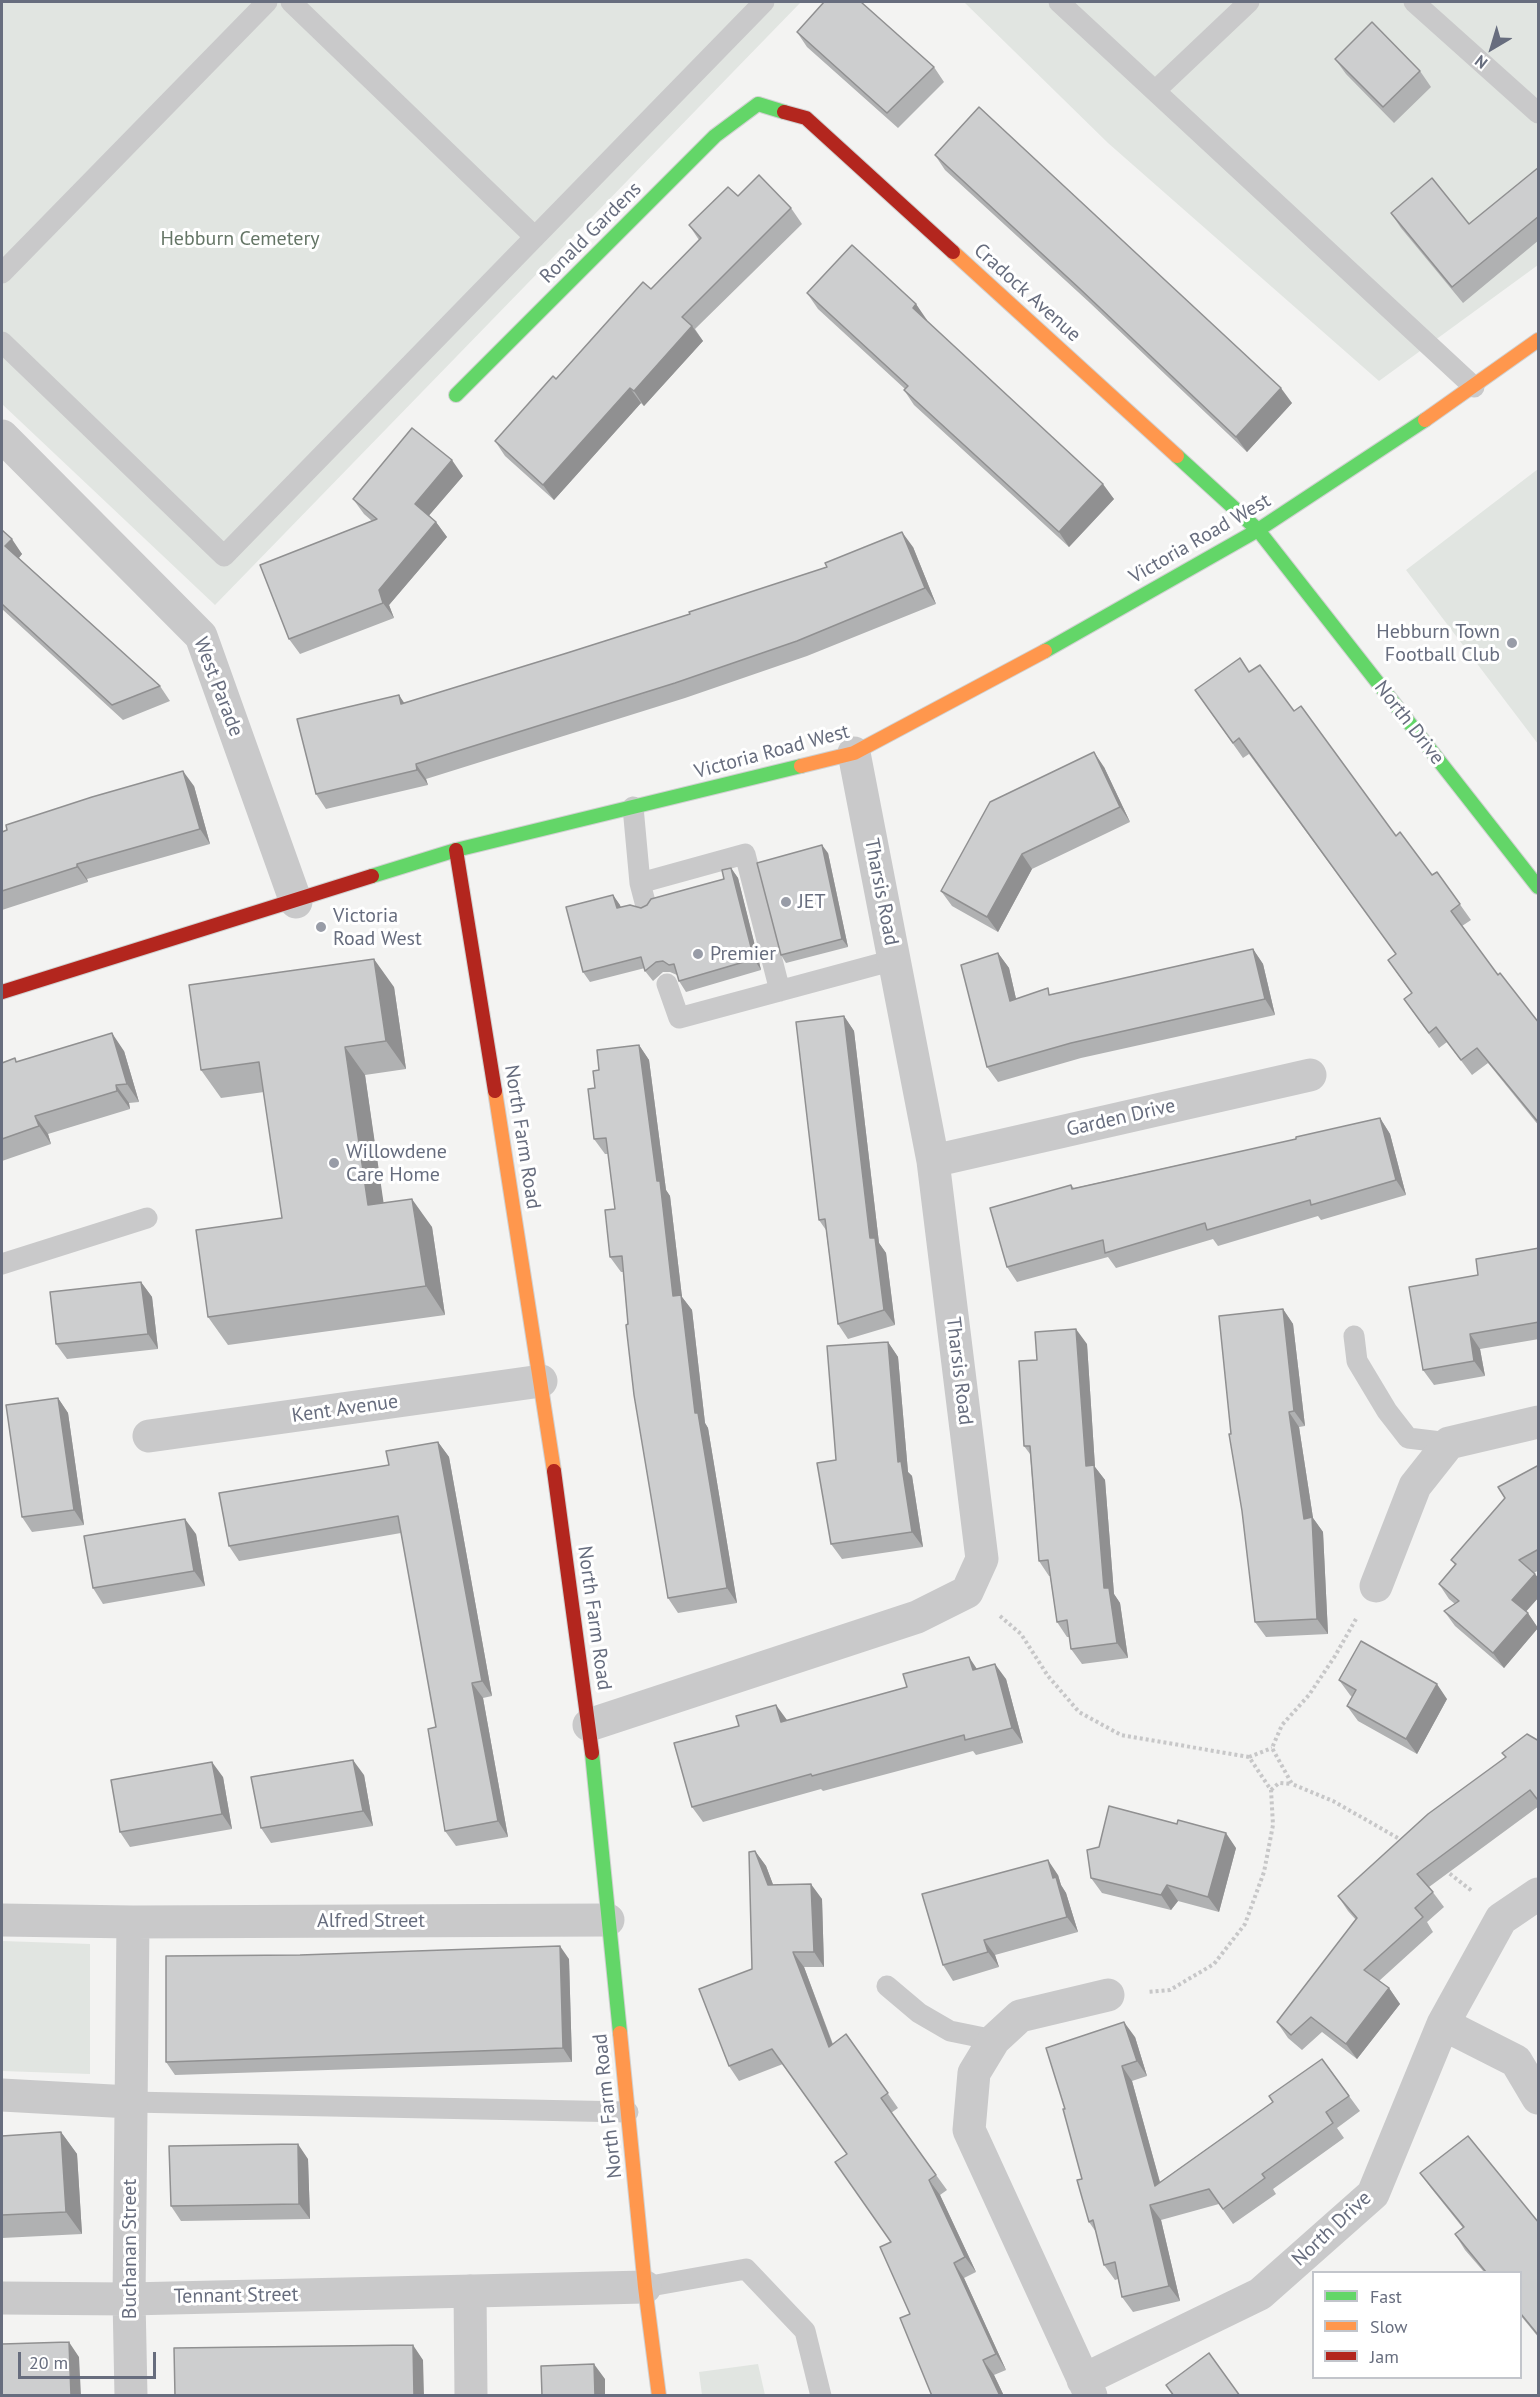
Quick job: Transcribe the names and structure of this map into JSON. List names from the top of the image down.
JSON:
{
  "streets": {
    "street": [
      "Ronald Gardens",
      "Cradock Avenue",
      "Victoria Road West",
      "West Parade",
      "North Drive",
      "Tharsis Road",
      "Garden Drive",
      "North Farm Road",
      "Kent Avenue",
      "Alfred Street",
      "Buchanan Street",
      "Tennant Street"
    ]
  },
  "crossings": [
    ["Ronald Gardens", "Cradock Avenue"],
    ["Cradock Avenue", "Victoria Road West"],
    ["Cradock Avenue", "North Drive"],
    ["Victoria Road West", "West Parade"],
    ["Victoria Road West", "North Drive"],
    ["Victoria Road West", "Tharsis Road"],
    ["Victoria Road West", "North Farm Road"],
    ["Tharsis Road", "Garden Drive"],
    ["North Farm Road", "Kent Avenue"],
    ["North Farm Road", "Alfred Street"],
    ["North Farm Road", "Tennant Street"],
    ["Buchanan Street", "Tennant Street"]
  ],
  "parks": ["Hebburn Cemetery"],
  "places": [
    "Hebburn Town Football Club",
    "JET",
    "Victoria Road West",
    "Premier",
    "Willowdene Care Home"
  ],
  "legend": ["Fast", "Slow", "Jam"],
  "scale_bar": "20 m",
  "north": "bottom left"
}
